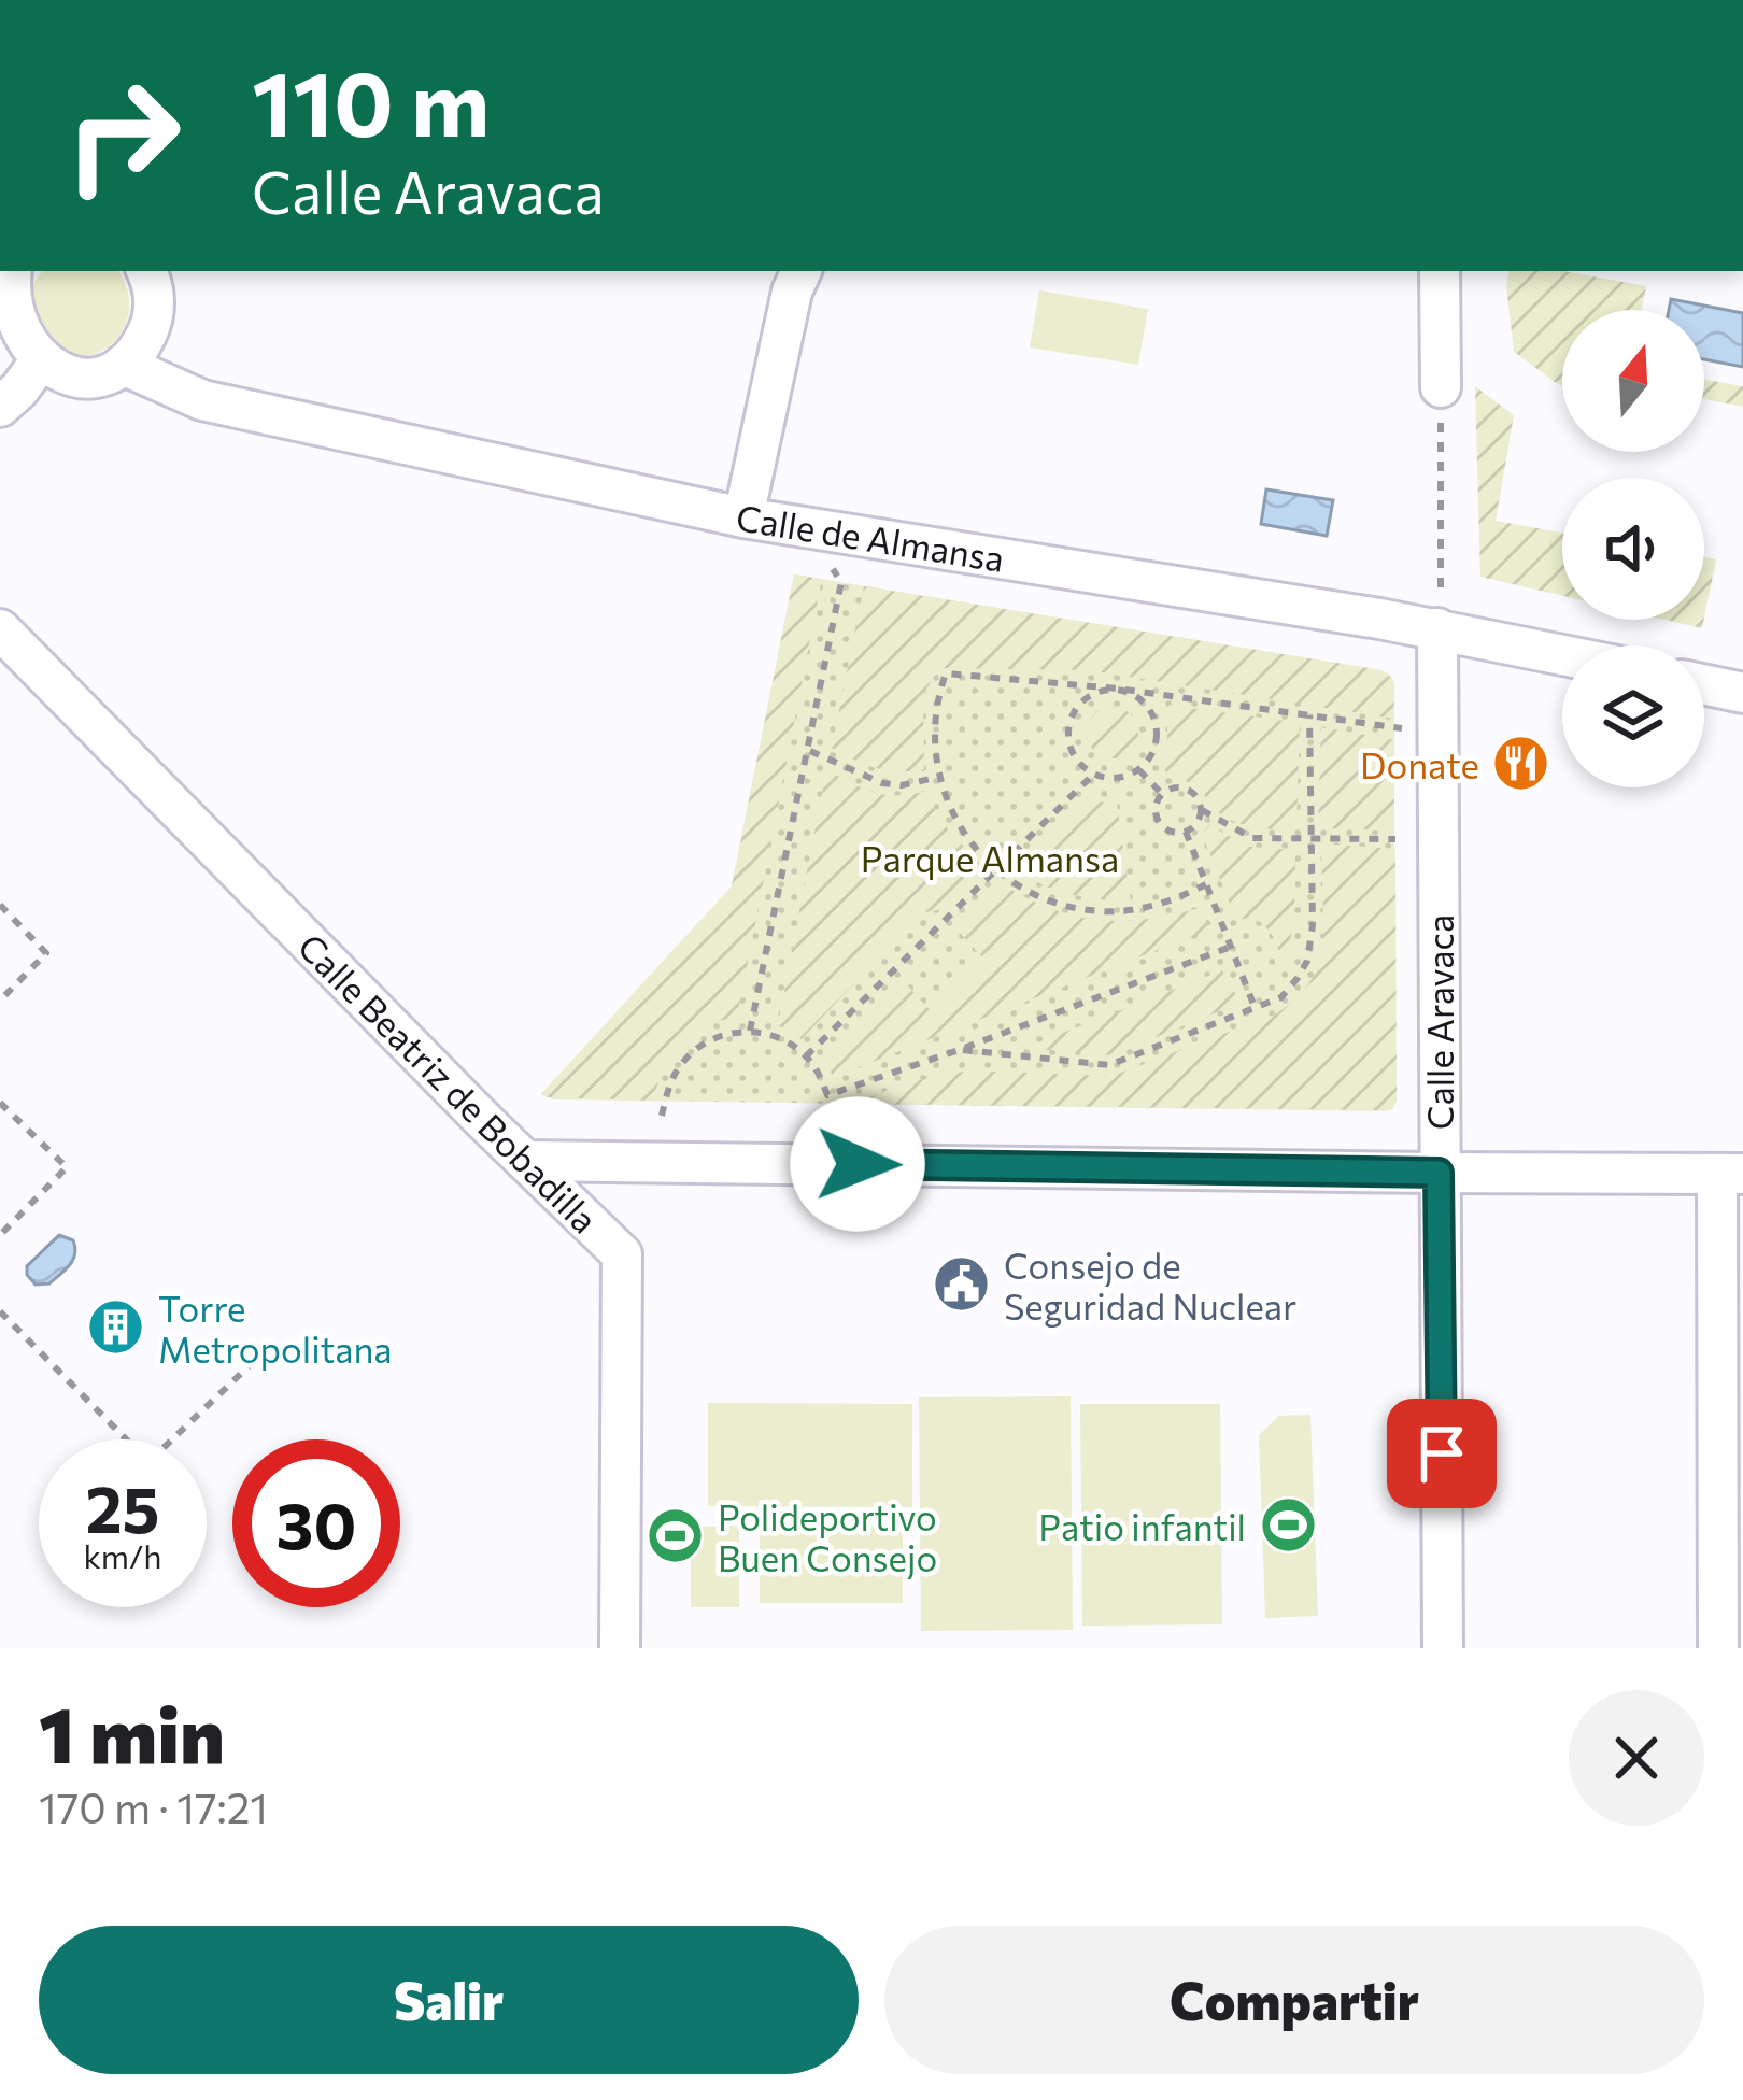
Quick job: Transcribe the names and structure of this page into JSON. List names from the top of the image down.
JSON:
{
  "streets": {
    "street": ["Calle de Almansa", "Calle Aravaca", "Calle Beatriz de Bobadilla"]
  },
  "crossings": [
    ["Calle de Almansa", "Calle Aravaca"]
  ],
  "parks": ["Parque Almansa"],
  "places": {
    "restaurant": ["Donate"],
    "public building": ["Consejo de Seguridad Nuclear"],
    "building": ["Torre Metropolitana"],
    "sports": ["Patio infantil", "Polideportivo Buen Consejo"]
  },
  "north": "top",
  "page": {
    "turn": ["110 m", "Calle Aravaca"],
    "speed": "25 km/h",
    "limit": "30",
    "heading": ["1 min", "170 m · 17:21"],
    "buttons": ["Salir", "Compartir"]
  }
}
